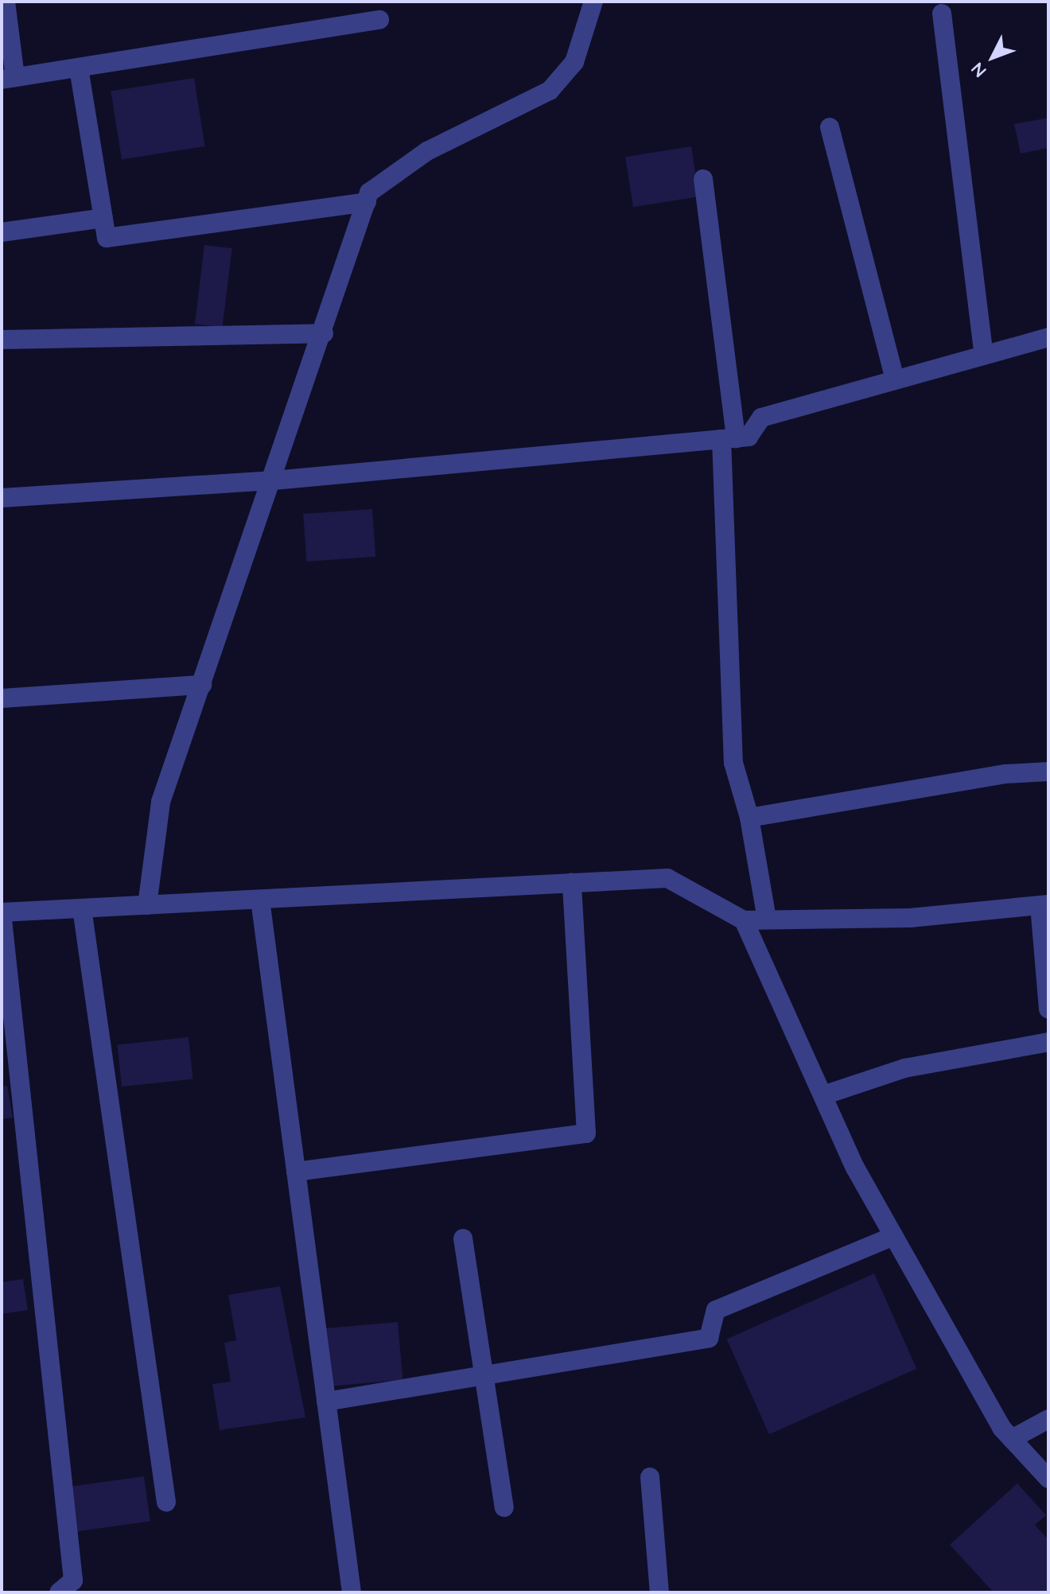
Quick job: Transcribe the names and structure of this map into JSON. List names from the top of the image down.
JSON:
{
  "north": "bottom left"
}
